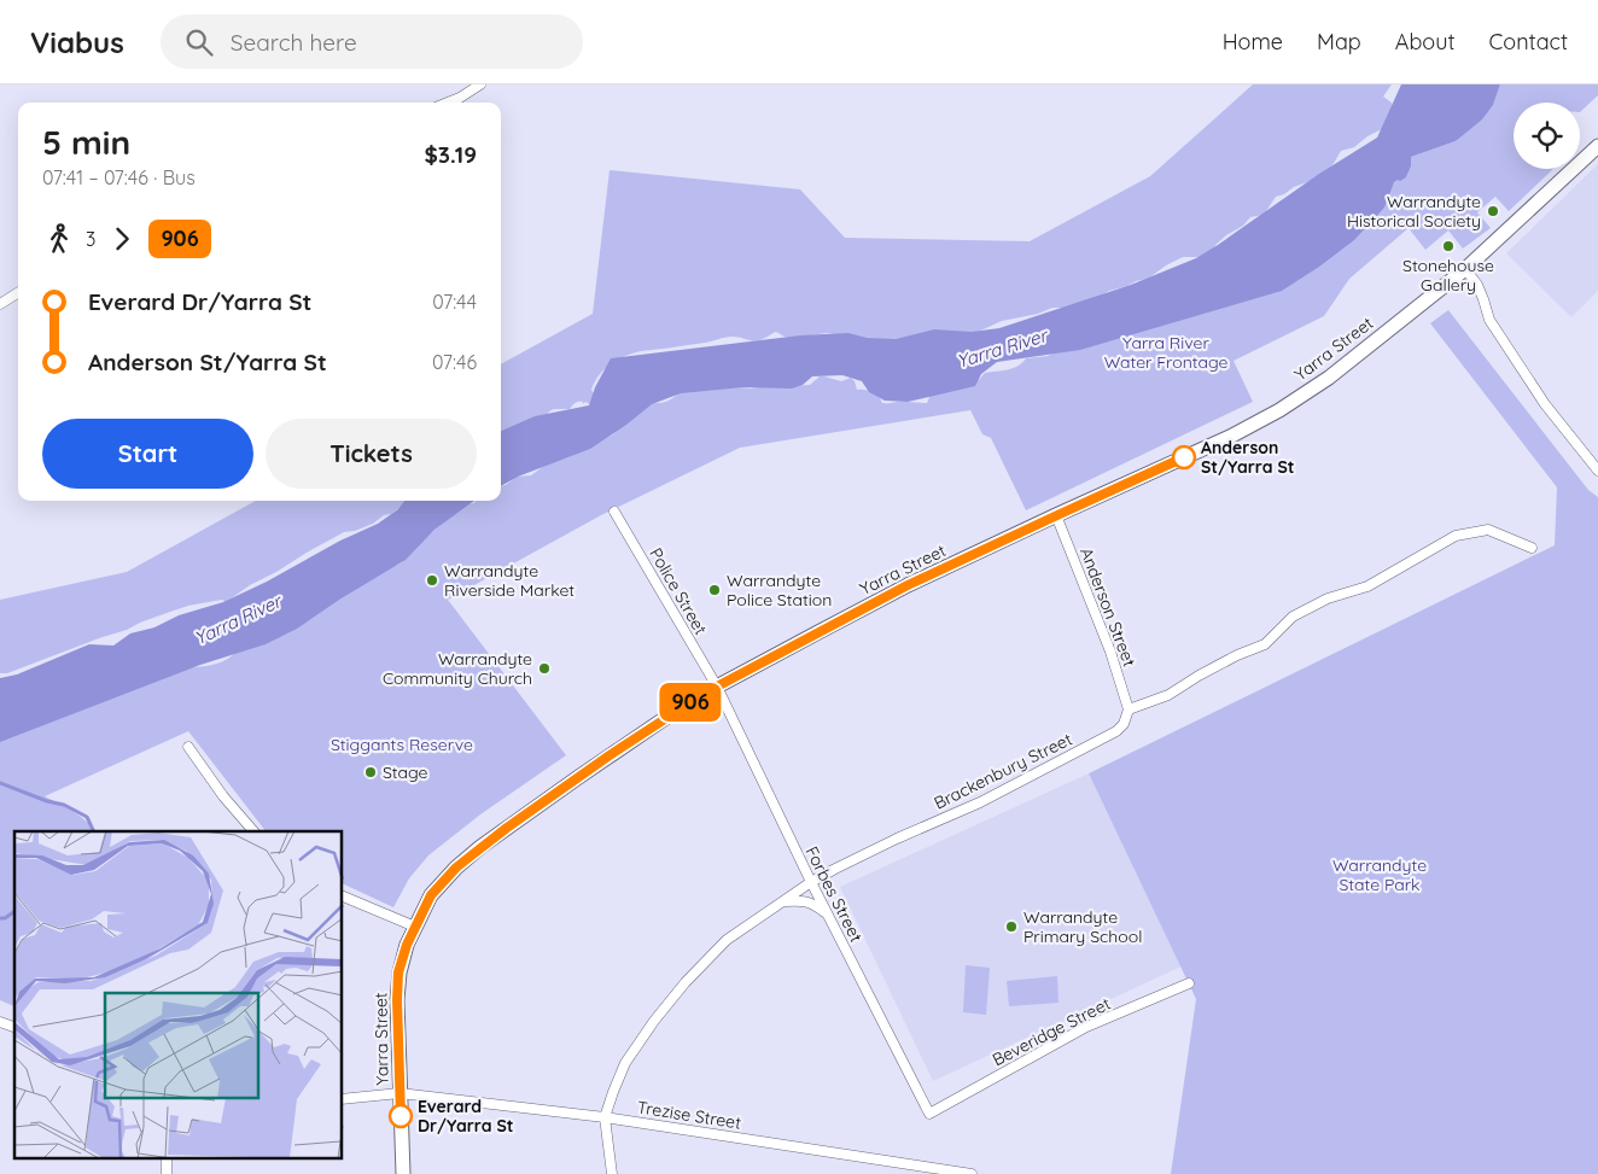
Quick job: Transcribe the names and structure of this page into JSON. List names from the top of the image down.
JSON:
{
  "streets": {
    "main road": ["Yarra Street"],
    "street": [
      "Police Street",
      "Anderson Street",
      "Brackenbury Street",
      "Forbes Street",
      "Beveridge Street",
      "Trezise Street"
    ]
  },
  "crossings": [
    ["Yarra Street", "Police Street"],
    ["Yarra Street", "Anderson Street"],
    ["Yarra Street", "Forbes Street"],
    ["Yarra Street", "Trezise Street"],
    ["Police Street", "Forbes Street"],
    ["Anderson Street", "Brackenbury Street"],
    ["Brackenbury Street", "Forbes Street"],
    ["Brackenbury Street", "Trezise Street"],
    ["Forbes Street", "Beveridge Street"]
  ],
  "water": ["Yarra River"],
  "parks": ["Yarra River Water Frontage", "Stiggants Reserve", "Warrandyte State Park"],
  "places": [
    "Warrandyte Historical Society",
    "Stonehouse Gallery",
    "Anderson St/Yarra St",
    "Warrandyte Riverside Market",
    "Warrandyte Police Station",
    "Warrandyte Community Church",
    "Stage",
    "Warrandyte Primary School",
    "Everard Dr/Yarra St"
  ],
  "lines": ["bus line 906"],
  "page": {
    "header": "Viabus",
    "search": "Search here",
    "nav": [
      "Home",
      "Map",
      "About",
      "Contact"
    ],
    "on_map": "906",
    "heading": ["5 min", "07:41 – 07:46 · Bus", "$3.19"],
    "legs": ["3", "906"],
    "list": [
      {
        "name": "Everard Dr/Yarra St",
        "value": "07:44"
      },
      {
        "name": "Anderson St/Yarra St",
        "value": "07:46"
      }
    ],
    "buttons": ["Start", "Tickets"]
  }
}
